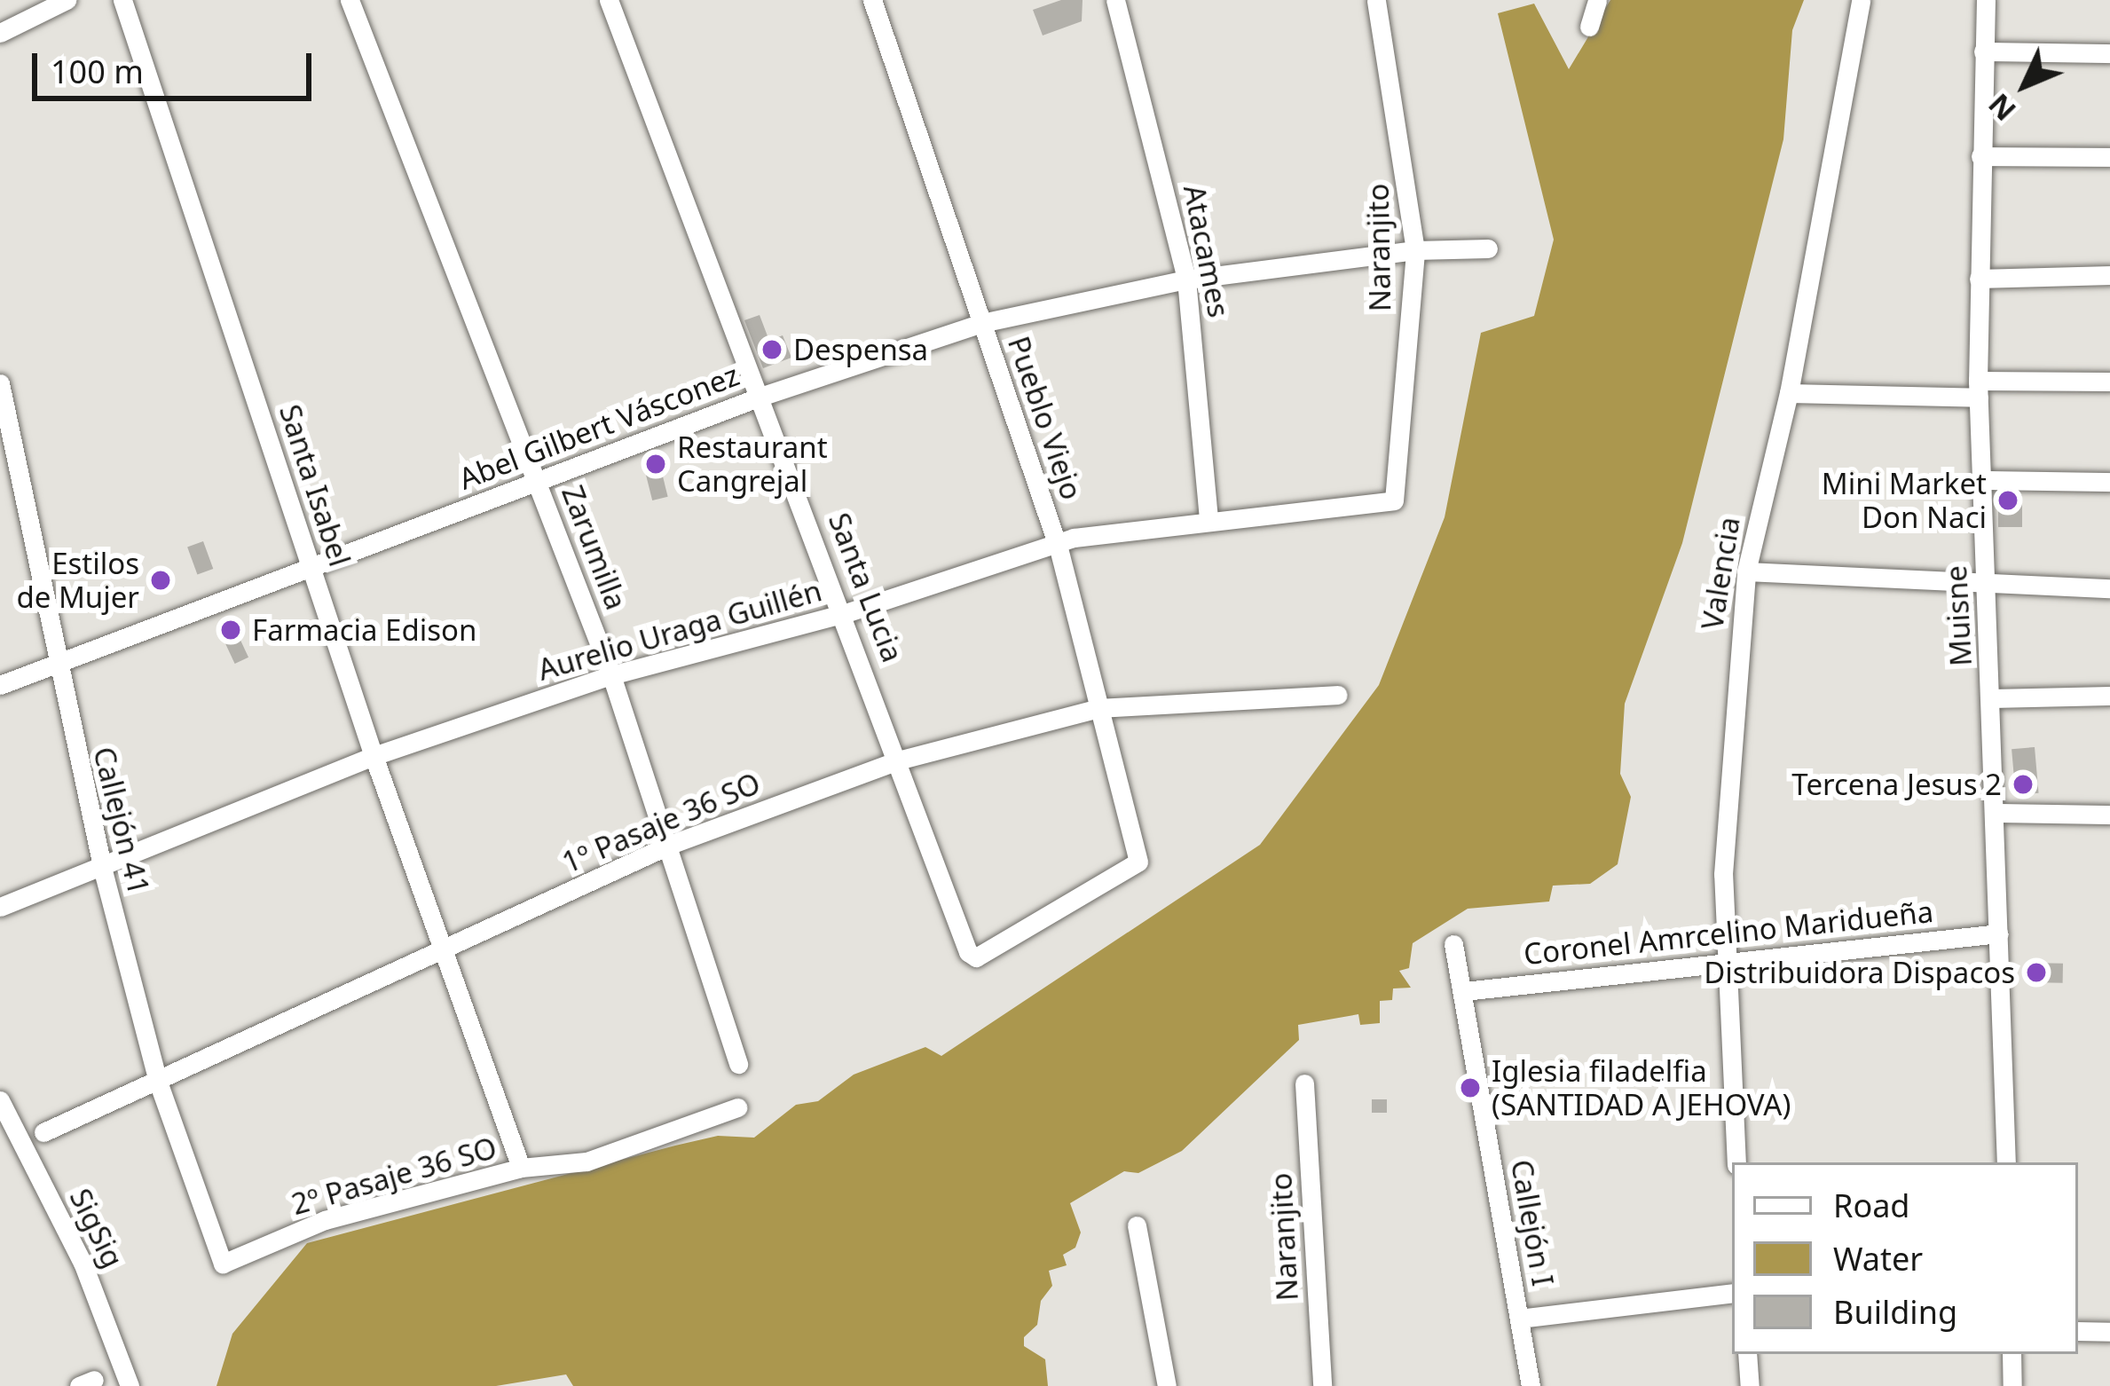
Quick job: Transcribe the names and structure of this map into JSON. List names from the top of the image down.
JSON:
{
  "streets": {
    "street": [
      "Naranjito",
      "Atacames",
      "Pueblo Viejo",
      "Abel Gilbert Vásconez",
      "Santa Isabel",
      "Zarumilla",
      "Valencia",
      "Santa Lucia",
      "Muisne",
      "Aurelio Uraga Guillén",
      "Callejón 41",
      "1º Pasaje 36 SO",
      "Coronel Amrcelino Maridueña",
      "2º Pasaje 36 SO",
      "Callejón I",
      "SigSig"
    ]
  },
  "crossings": [
    ["Naranjito", "Abel Gilbert Vásconez"],
    ["Naranjito", "Aurelio Uraga Guillén"],
    ["Atacames", "Abel Gilbert Vásconez"],
    ["Atacames", "Aurelio Uraga Guillén"],
    ["Pueblo Viejo", "Abel Gilbert Vásconez"],
    ["Pueblo Viejo", "Santa Lucia"],
    ["Pueblo Viejo", "Aurelio Uraga Guillén"],
    ["Pueblo Viejo", "1º Pasaje 36 SO"],
    ["Abel Gilbert Vásconez", "Santa Isabel"],
    ["Abel Gilbert Vásconez", "Zarumilla"],
    ["Abel Gilbert Vásconez", "Santa Lucia"],
    ["Abel Gilbert Vásconez", "Callejón 41"],
    ["Santa Isabel", "Aurelio Uraga Guillén"],
    ["Santa Isabel", "1º Pasaje 36 SO"],
    ["Santa Isabel", "2º Pasaje 36 SO"],
    ["Zarumilla", "Aurelio Uraga Guillén"],
    ["Zarumilla", "1º Pasaje 36 SO"],
    ["Valencia", "Coronel Amrcelino Maridueña"],
    ["Santa Lucia", "Aurelio Uraga Guillén"],
    ["Santa Lucia", "1º Pasaje 36 SO"],
    ["Muisne", "Coronel Amrcelino Maridueña"],
    ["Aurelio Uraga Guillén", "Callejón 41"],
    ["Callejón 41", "1º Pasaje 36 SO"],
    ["Callejón 41", "2º Pasaje 36 SO"],
    ["Coronel Amrcelino Maridueña", "Callejón I"]
  ],
  "places": [
    "Despensa",
    "Restaurant Cangrejal",
    "Mini Market Don Naci",
    "Estilos de Mujer",
    "Farmacia Edison",
    "Tercena Jesus 2",
    "Distribuidora Dispacos",
    "Iglesia filadelfia (SANTIDAD A JEHOVA)"
  ],
  "legend": ["Road", "Water", "Building"],
  "scale_bar": "100 m",
  "north": "bottom left"
}
